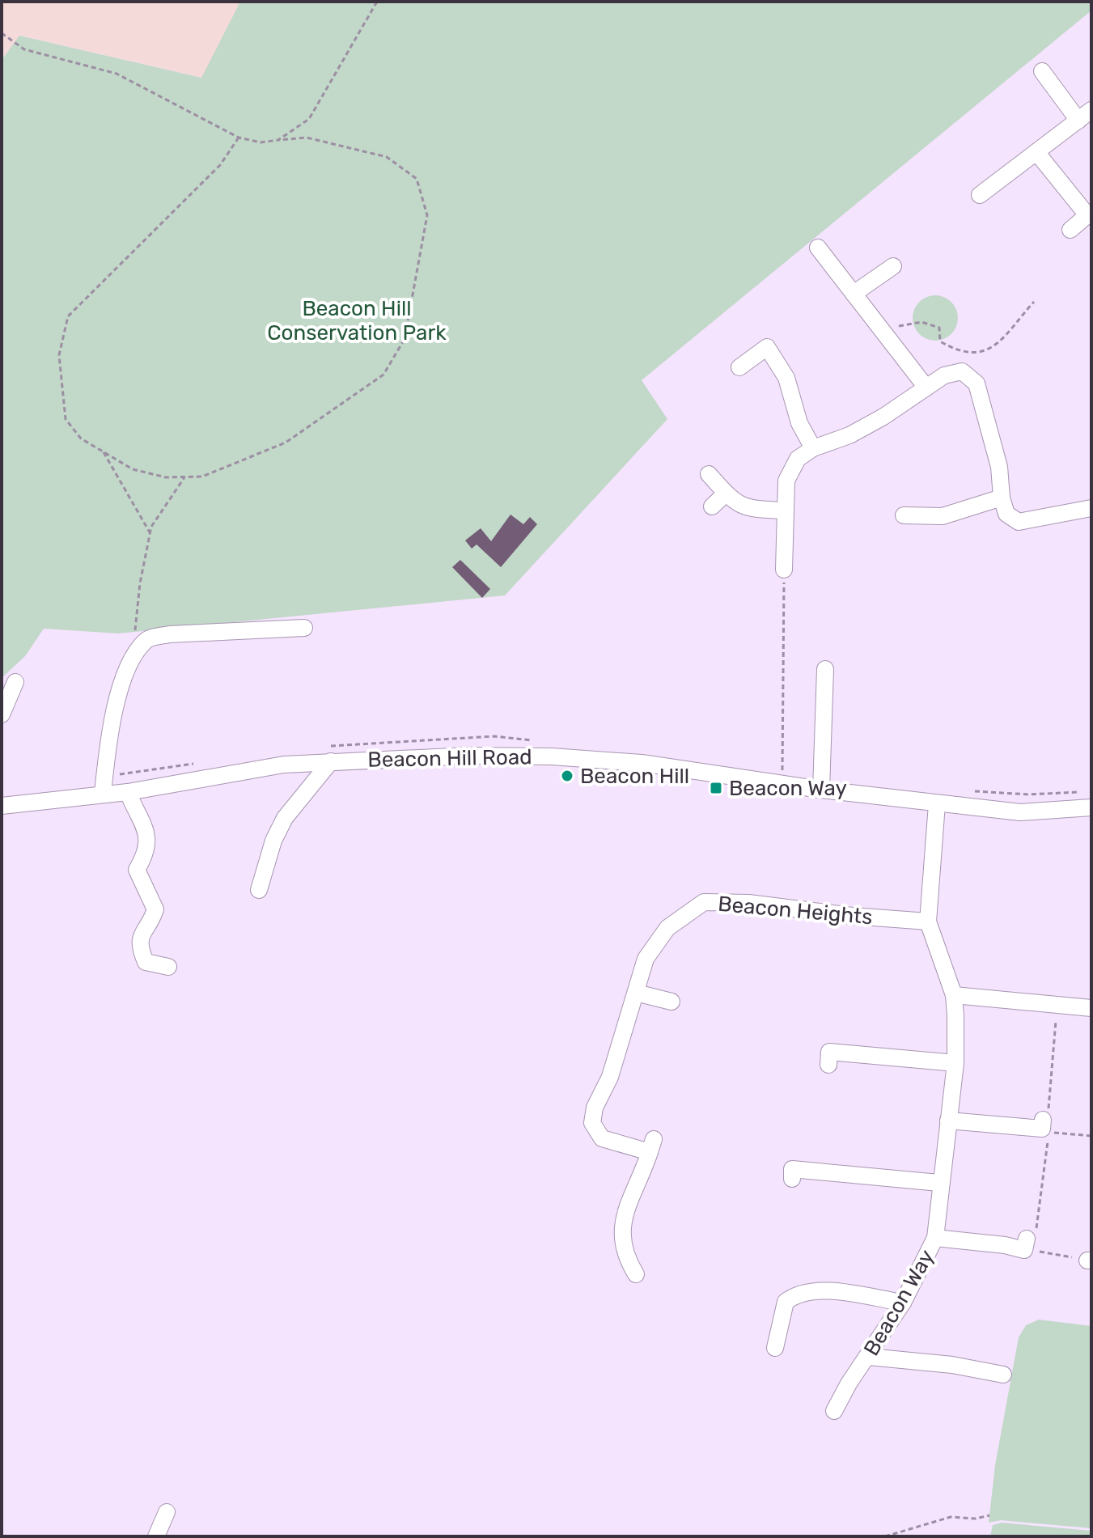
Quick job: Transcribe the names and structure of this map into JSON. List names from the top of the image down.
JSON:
{
  "streets": {
    "street": ["Beacon Hill Road", "Beacon Heights", "Beacon Way"]
  },
  "crossings": [
    ["Beacon Hill Road", "Beacon Way"],
    ["Beacon Heights", "Beacon Way"]
  ],
  "parks": ["Beacon Hill Conservation Park"],
  "places": {
    "other": ["Beacon Hill"],
    "transit": ["Beacon Way"]
  }
}
